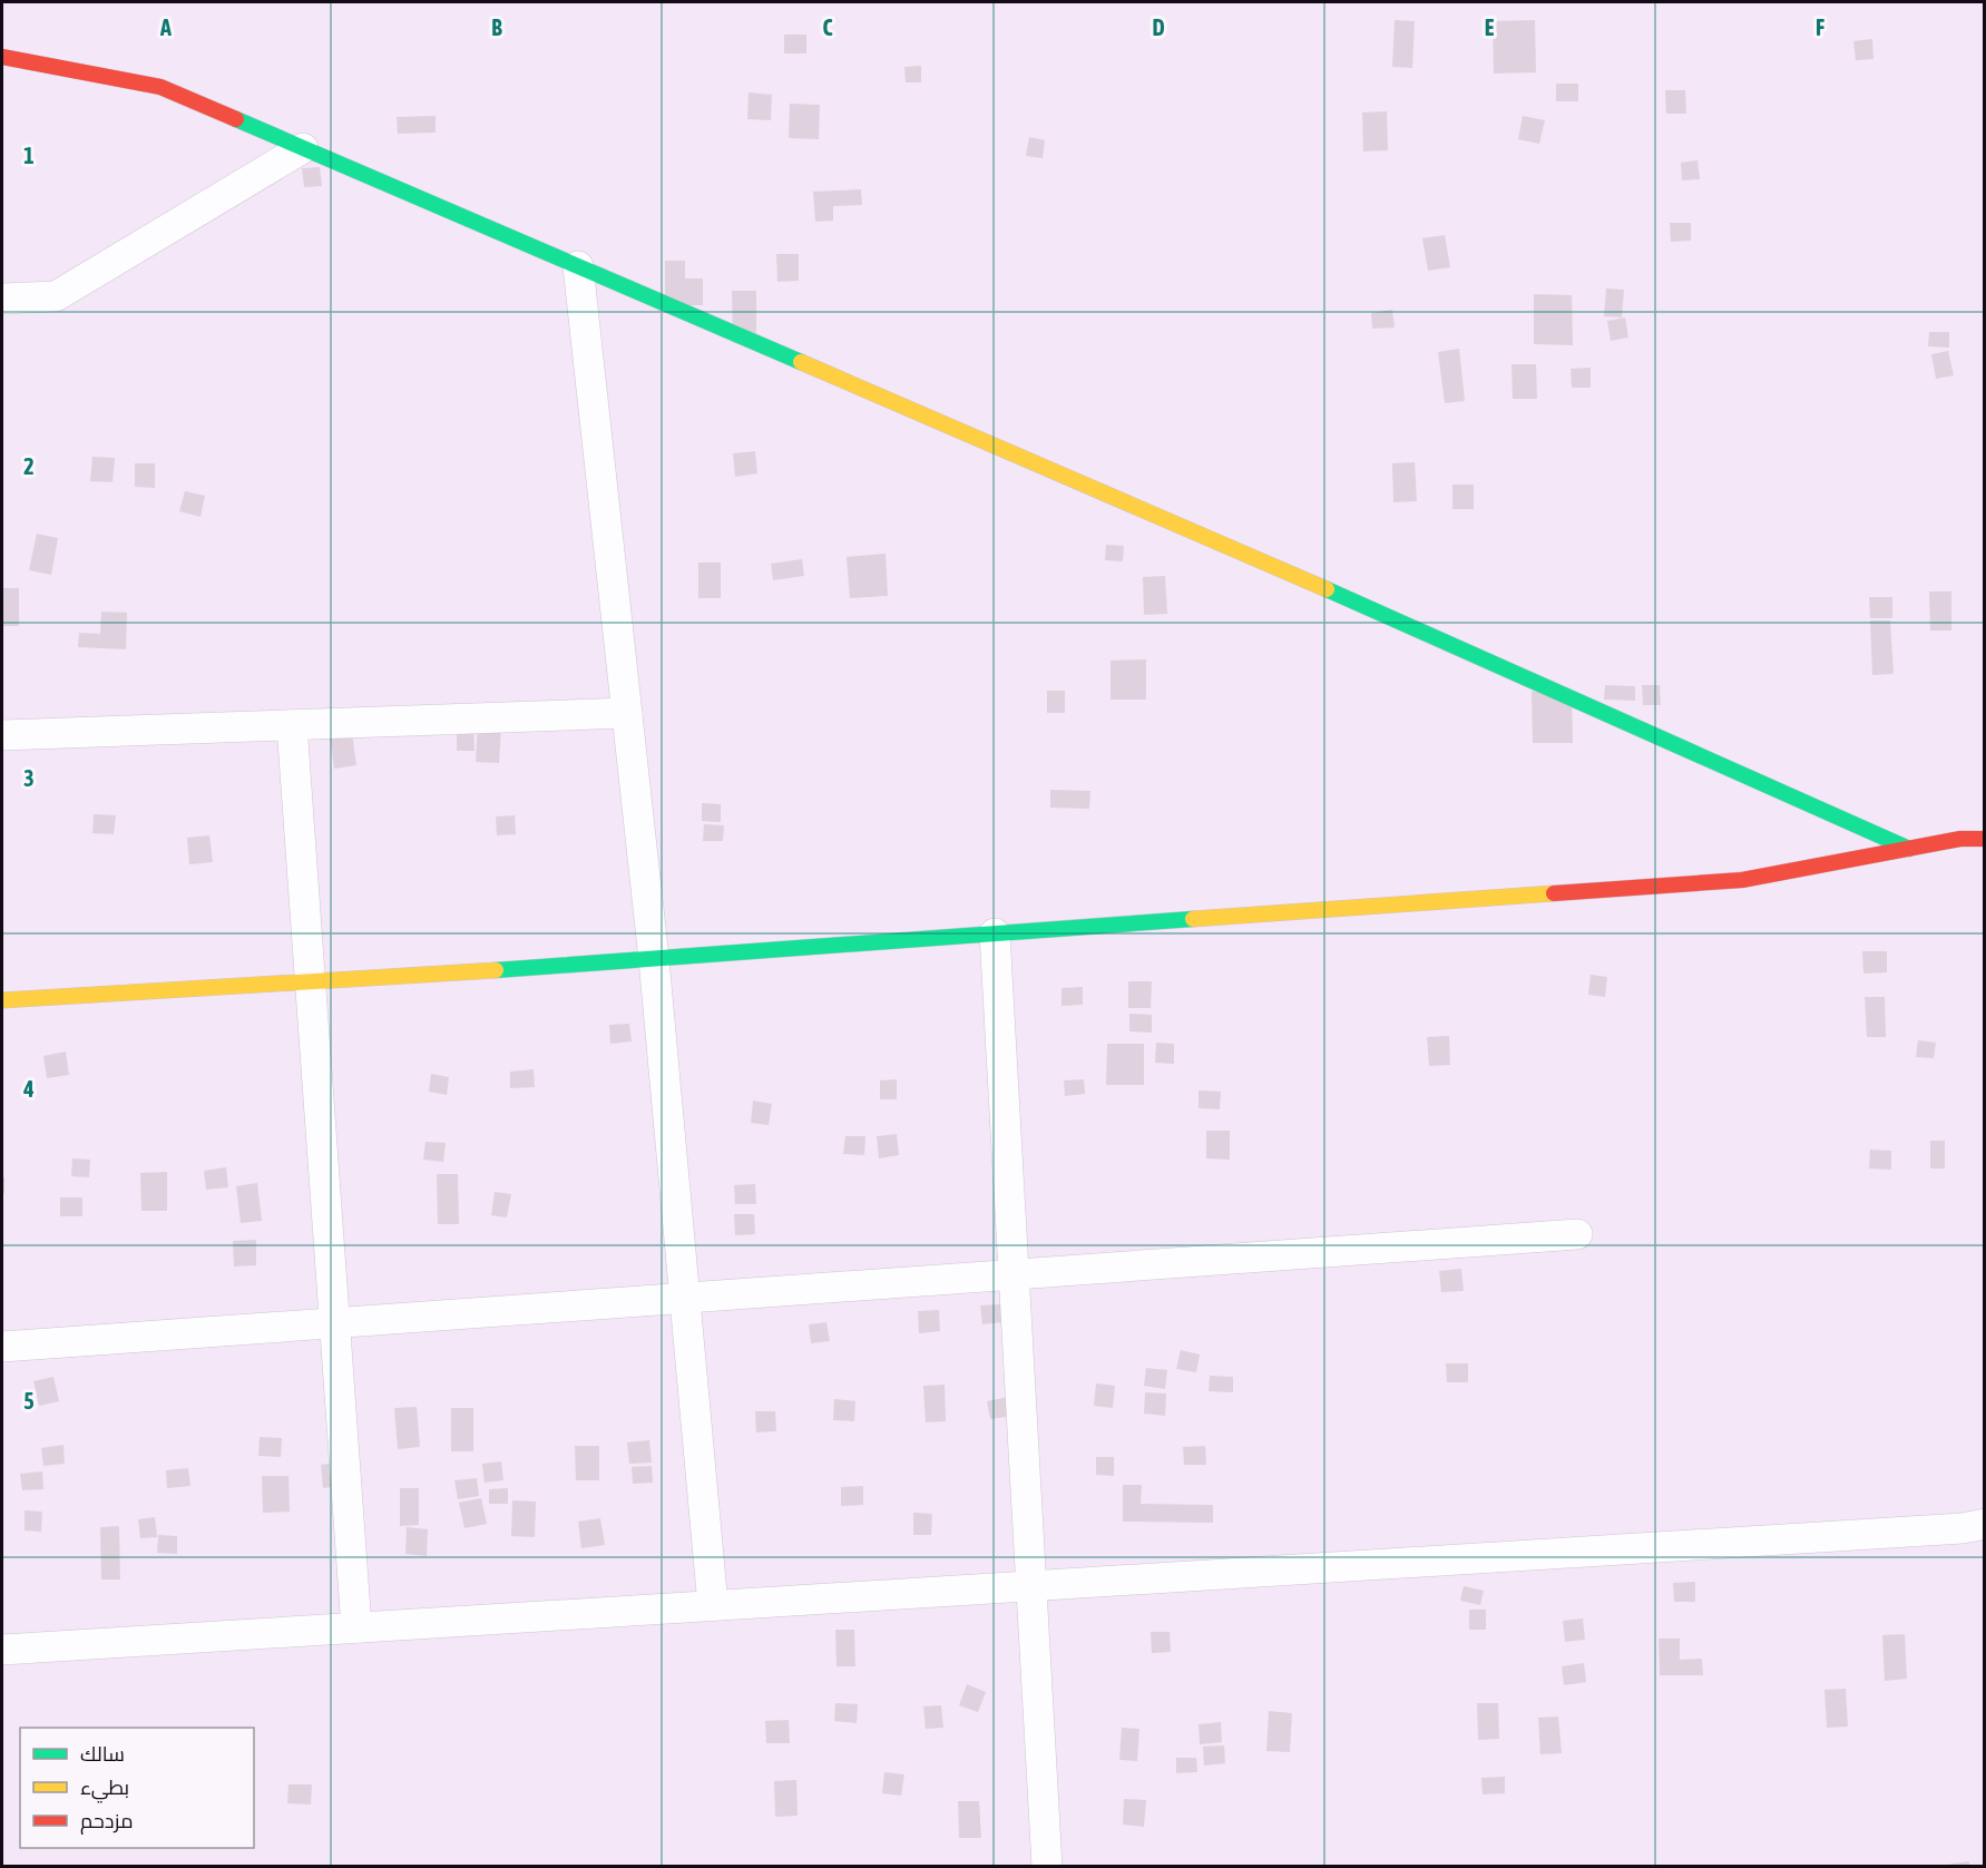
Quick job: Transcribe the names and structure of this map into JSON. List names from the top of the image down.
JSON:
{
  "legend": ["سالك", "بطيء", "مزدحم"],
  "grid": {
    "columns": [
      "A",
      "B",
      "C",
      "D",
      "E",
      "F"
    ],
    "rows": [
      "1",
      "2",
      "3",
      "4",
      "5"
    ]
  }
}
